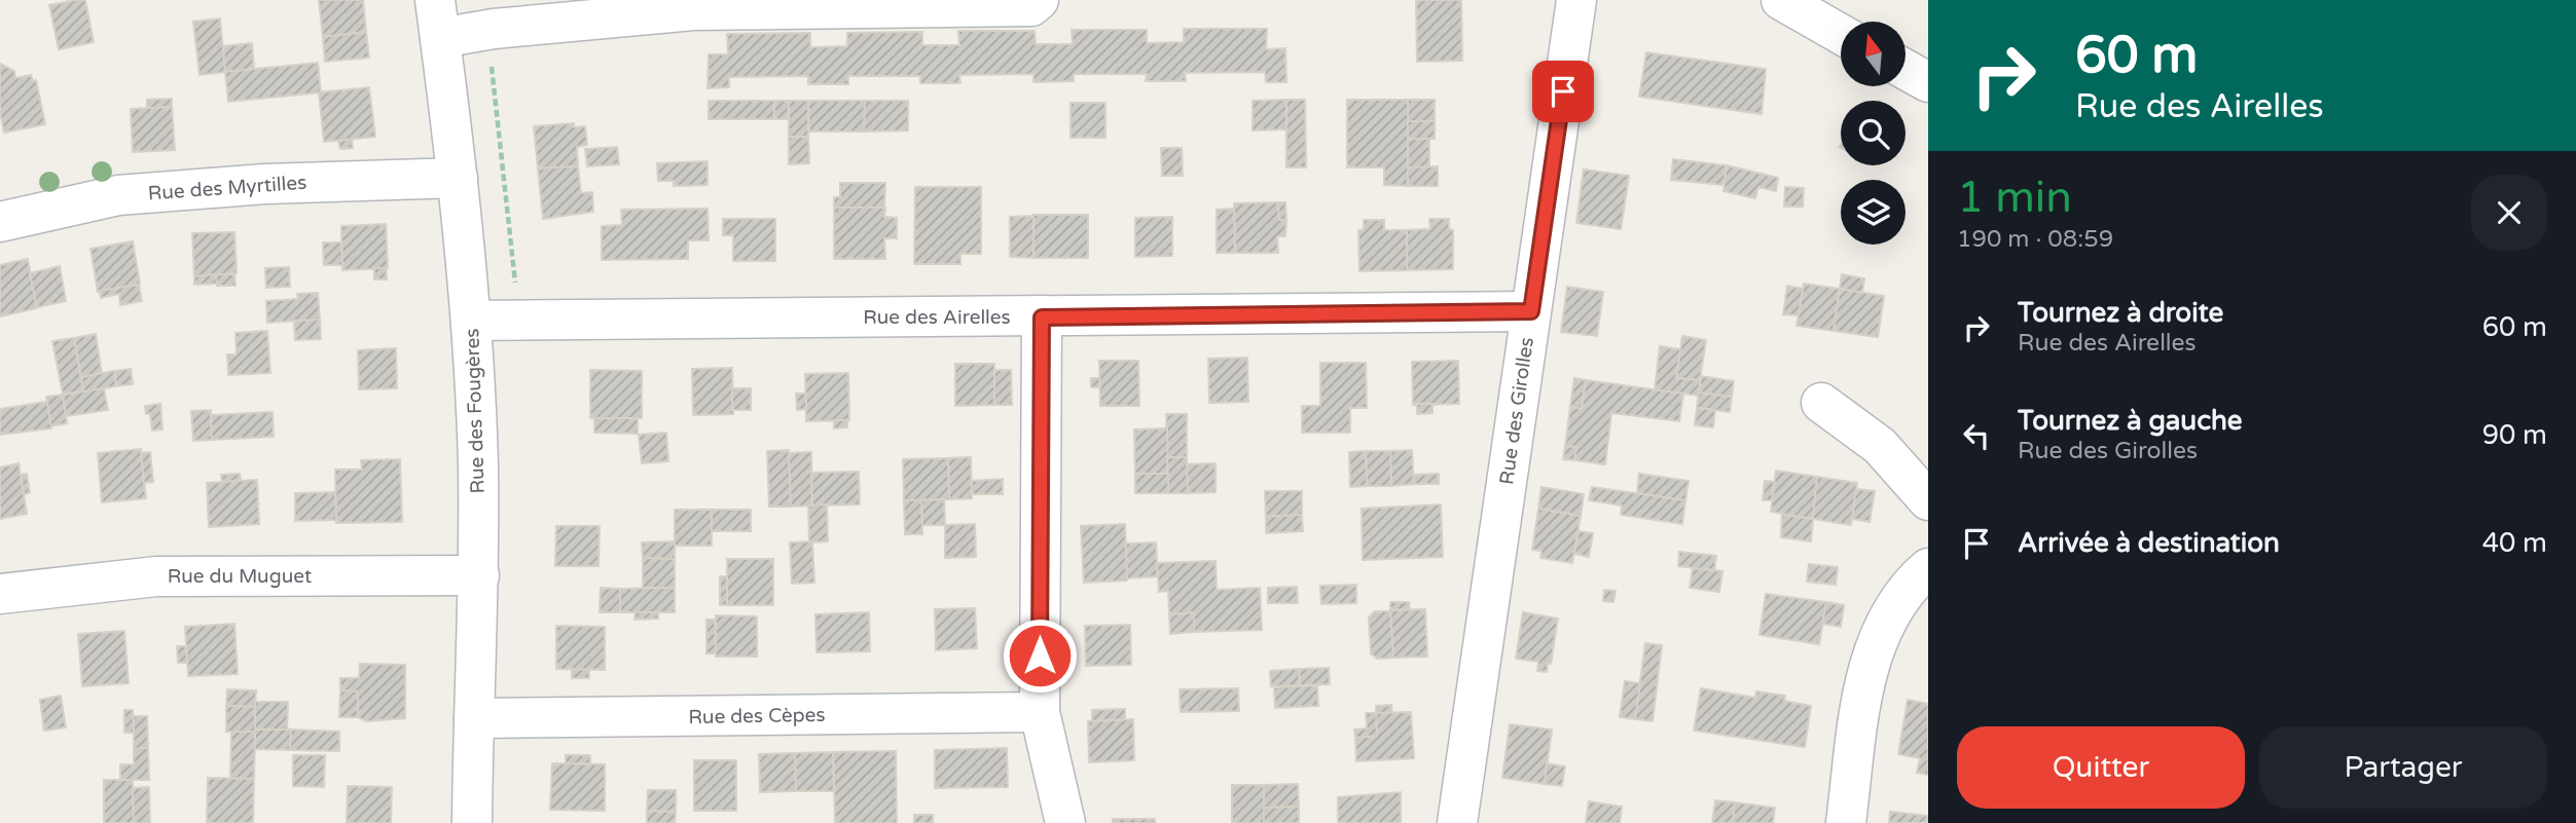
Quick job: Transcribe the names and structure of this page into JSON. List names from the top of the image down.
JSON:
{
  "streets": {
    "street": [
      "Rue des Myrtilles",
      "Rue des Airelles",
      "Rue des Fougères",
      "Rue des Girolles",
      "Rue du Muguet",
      "Rue des Cèpes"
    ]
  },
  "crossings": [
    ["Rue des Myrtilles", "Rue des Fougères"],
    ["Rue des Airelles", "Rue des Fougères"],
    ["Rue des Airelles", "Rue des Girolles"],
    ["Rue des Fougères", "Rue du Muguet"],
    ["Rue des Fougères", "Rue des Cèpes"]
  ],
  "north": "top",
  "page": {
    "turn": ["60 m", "Rue des Airelles"],
    "heading": ["1 min", "190 m · 08:59"],
    "list": [
      {
        "name": "Tournez à droite",
        "note": "Rue des Airelles",
        "value": "60 m"
      },
      {
        "name": "Tournez à gauche",
        "note": "Rue des Girolles",
        "value": "90 m"
      },
      {
        "name": "Arrivée à destination",
        "value": "40 m"
      }
    ],
    "buttons": ["Quitter", "Partager"]
  }
}
